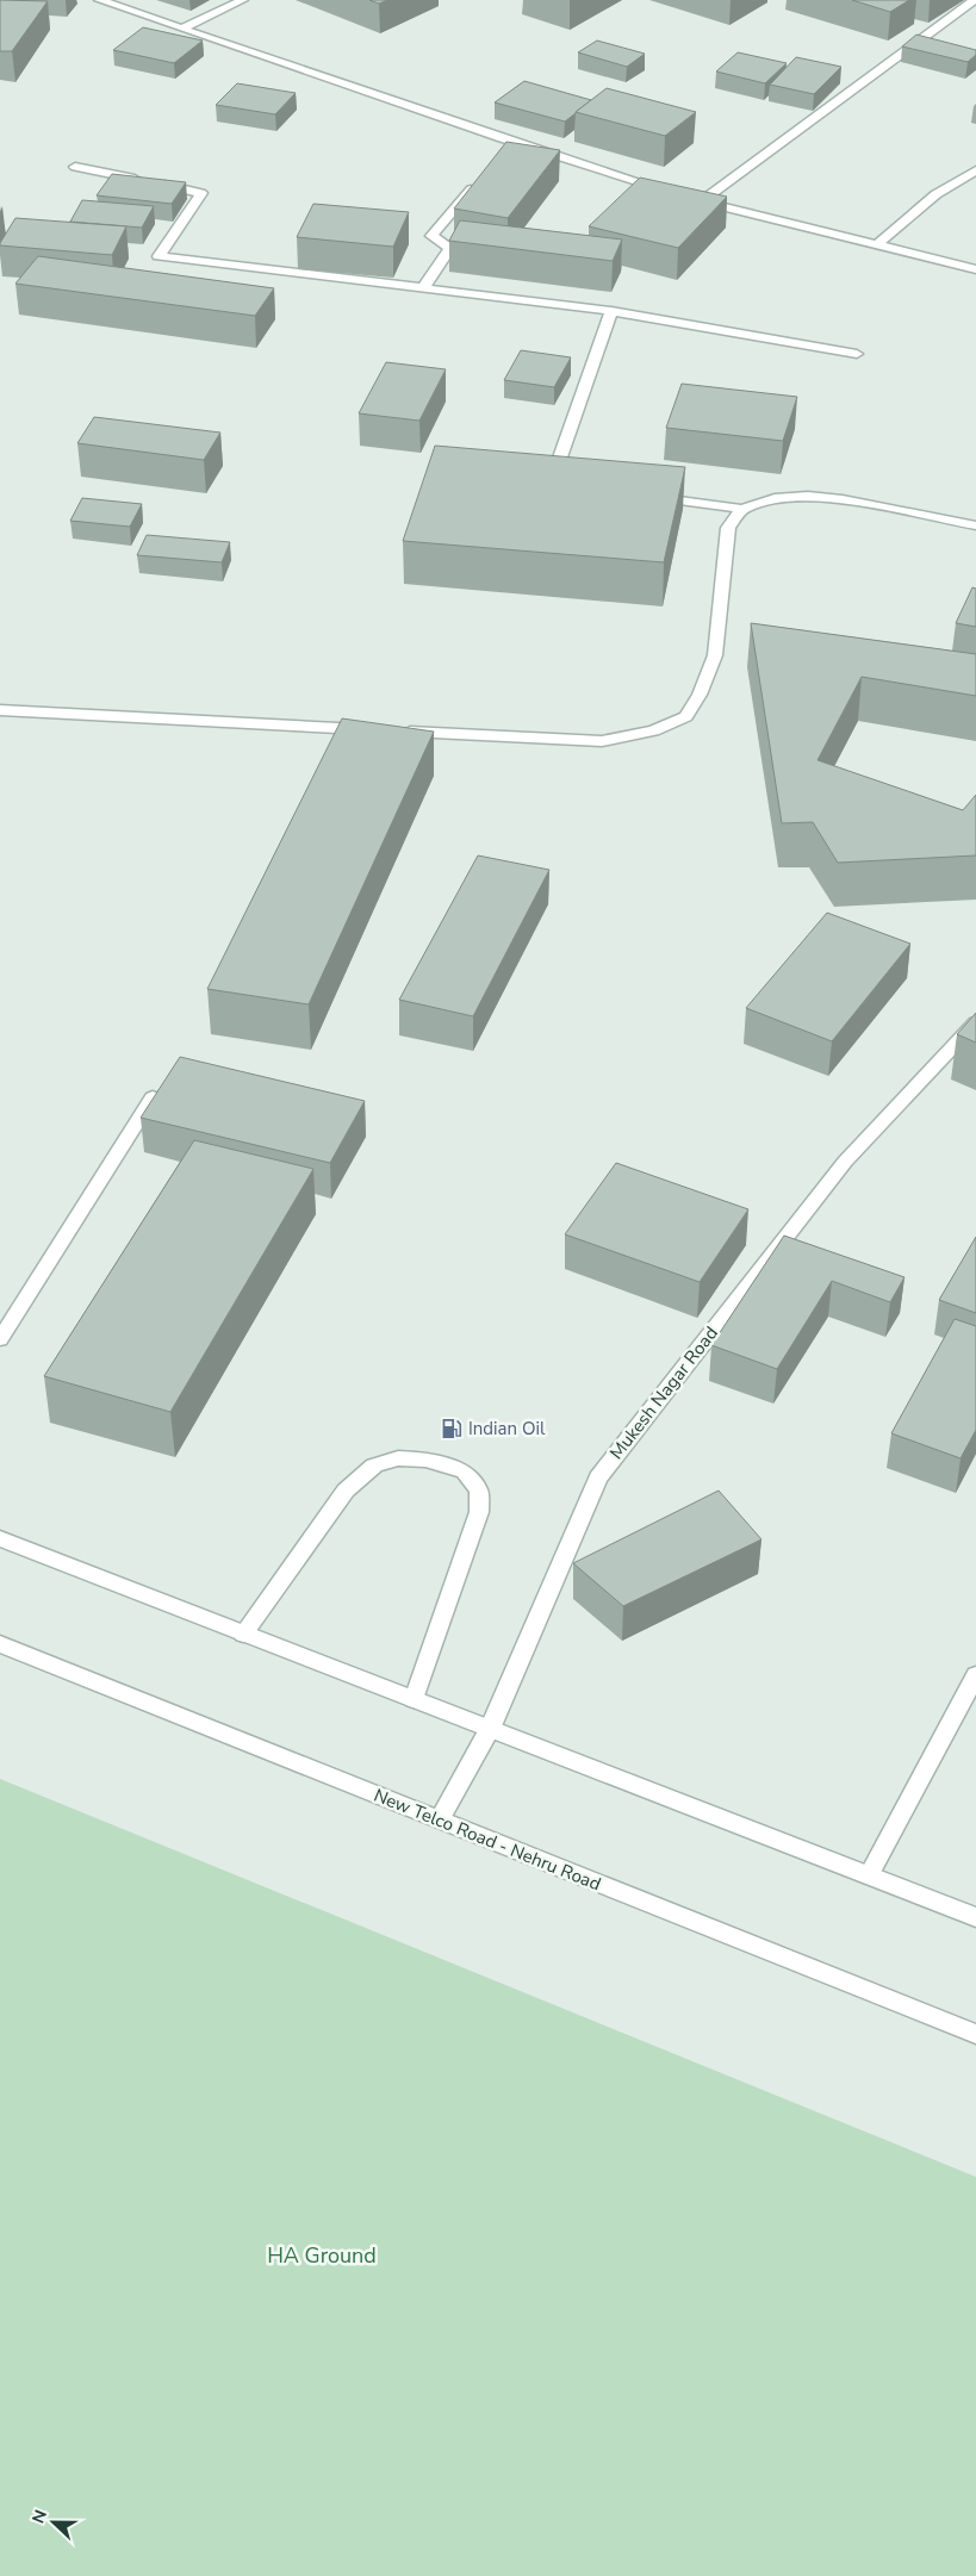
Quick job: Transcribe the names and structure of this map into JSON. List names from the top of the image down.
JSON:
{
  "streets": {
    "street": ["Mukesh Nagar Road", "New Telco Road - Nehru Road"]
  },
  "crossings": [
    ["Mukesh Nagar Road", "New Telco Road - Nehru Road"]
  ],
  "parks": ["HA Ground"],
  "places": {
    "fuel station": ["Indian Oil"]
  },
  "north": "left"
}
